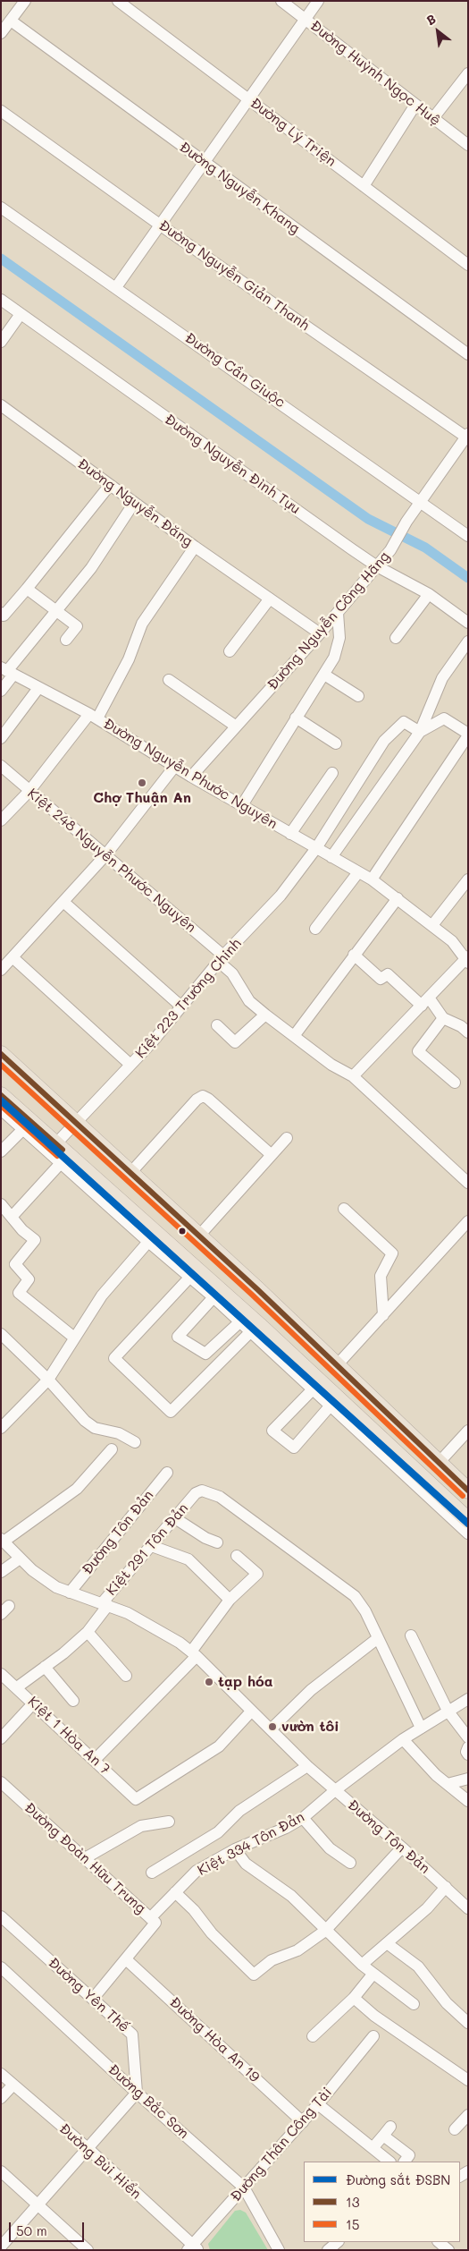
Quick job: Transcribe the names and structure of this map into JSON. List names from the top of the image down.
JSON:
{
  "streets": {
    "street": [
      "Đường Huỳnh Ngọc Huệ",
      "Đường Lý Triện",
      "Đường Nguyễn Khang",
      "Đường Nguyễn Giản Thanh",
      "Đường Cần Giuộc",
      "Đường Nguyễn Đình Tựu",
      "Đường Nguyễn Đăng",
      "Đường Nguyễn Công Hãng",
      "Đường Nguyễn Phước Nguyên",
      "Kiệt 248 Nguyễn Phước Nguyên",
      "Kiệt 223 Trường Chinh",
      "Đường Tôn Đản",
      "Kiệt 291 Tôn Đản",
      "Kiệt 1 Hòa An 7",
      "Kiệt 334 Tôn Đản",
      "Đường Đoàn Hữu Trưng",
      "Đường Yên Thế",
      "Đường Hòa An 19",
      "Đường Bắc Sơn",
      "Đường Thân Công Tài",
      "Đường Bùi Hiển"
    ]
  },
  "crossings": [
    ["Đường Nguyễn Giản Thanh", "Đường Nguyễn Công Hãng"],
    ["Đường Cần Giuộc", "Đường Nguyễn Công Hãng"],
    ["Đường Nguyễn Đình Tựu", "Đường Nguyễn Công Hãng"],
    ["Đường Nguyễn Đăng", "Đường Nguyễn Công Hãng"],
    ["Đường Nguyễn Công Hãng", "Đường Nguyễn Phước Nguyên"],
    ["Đường Nguyễn Phước Nguyên", "Kiệt 248 Nguyễn Phước Nguyên"],
    ["Đường Nguyễn Phước Nguyên", "Kiệt 223 Trường Chinh"],
    ["Kiệt 248 Nguyễn Phước Nguyên", "Kiệt 223 Trường Chinh"],
    ["Đường Tôn Đản", "Kiệt 291 Tôn Đản"],
    ["Đường Tôn Đản", "Kiệt 1 Hòa An 7"],
    ["Đường Tôn Đản", "Kiệt 334 Tôn Đản"],
    ["Kiệt 291 Tôn Đản", "Kiệt 1 Hòa An 7"],
    ["Kiệt 334 Tôn Đản", "Đường Đoàn Hữu Trưng"],
    ["Đường Đoàn Hữu Trưng", "Đường Yên Thế"],
    ["Đường Đoàn Hữu Trưng", "Đường Hòa An 19"],
    ["Đường Yên Thế", "Đường Bắc Sơn"],
    ["Đường Hòa An 19", "Đường Thân Công Tài"],
    ["Đường Bắc Sơn", "Đường Thân Công Tài"],
    ["Đường Thân Công Tài", "Đường Bùi Hiển"]
  ],
  "places": ["Chợ Thuận An", "tạp hóa", "vườn tôi"],
  "lines": ["transit line 13", "transit line 15", "rail line ĐSBN"],
  "legend": ["Đường sắt ĐSBN", "13", "15"],
  "scale_bar": "50 m",
  "north": "top left"
}
